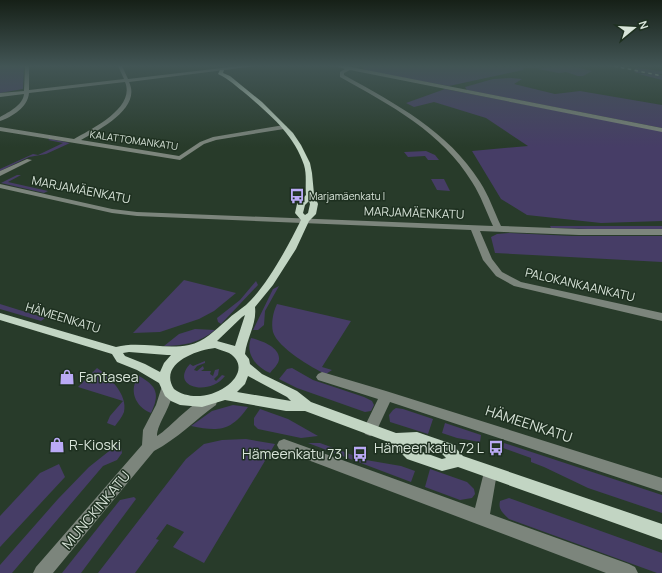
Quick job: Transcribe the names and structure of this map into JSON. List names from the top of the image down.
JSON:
{
  "streets": {
    "main road": ["HÄMEENKATU"],
    "street": [
      "KALATTOMANKATU",
      "MARJAMÄENKATU",
      "PALOKANKAANKATU",
      "MUNCKINKATU"
    ]
  },
  "crossings": [
    ["MARJAMÄENKATU", "PALOKANKAANKATU"],
    ["HÄMEENKATU", "MUNCKINKATU"]
  ],
  "places": {
    "bus stop": ["Marjamäenkatu I", "Hämeenkatu 72 L", "Hämeenkatu 73 I"],
    "shop": ["Fantasea", "R-Kioski"]
  },
  "north": "right"
}
